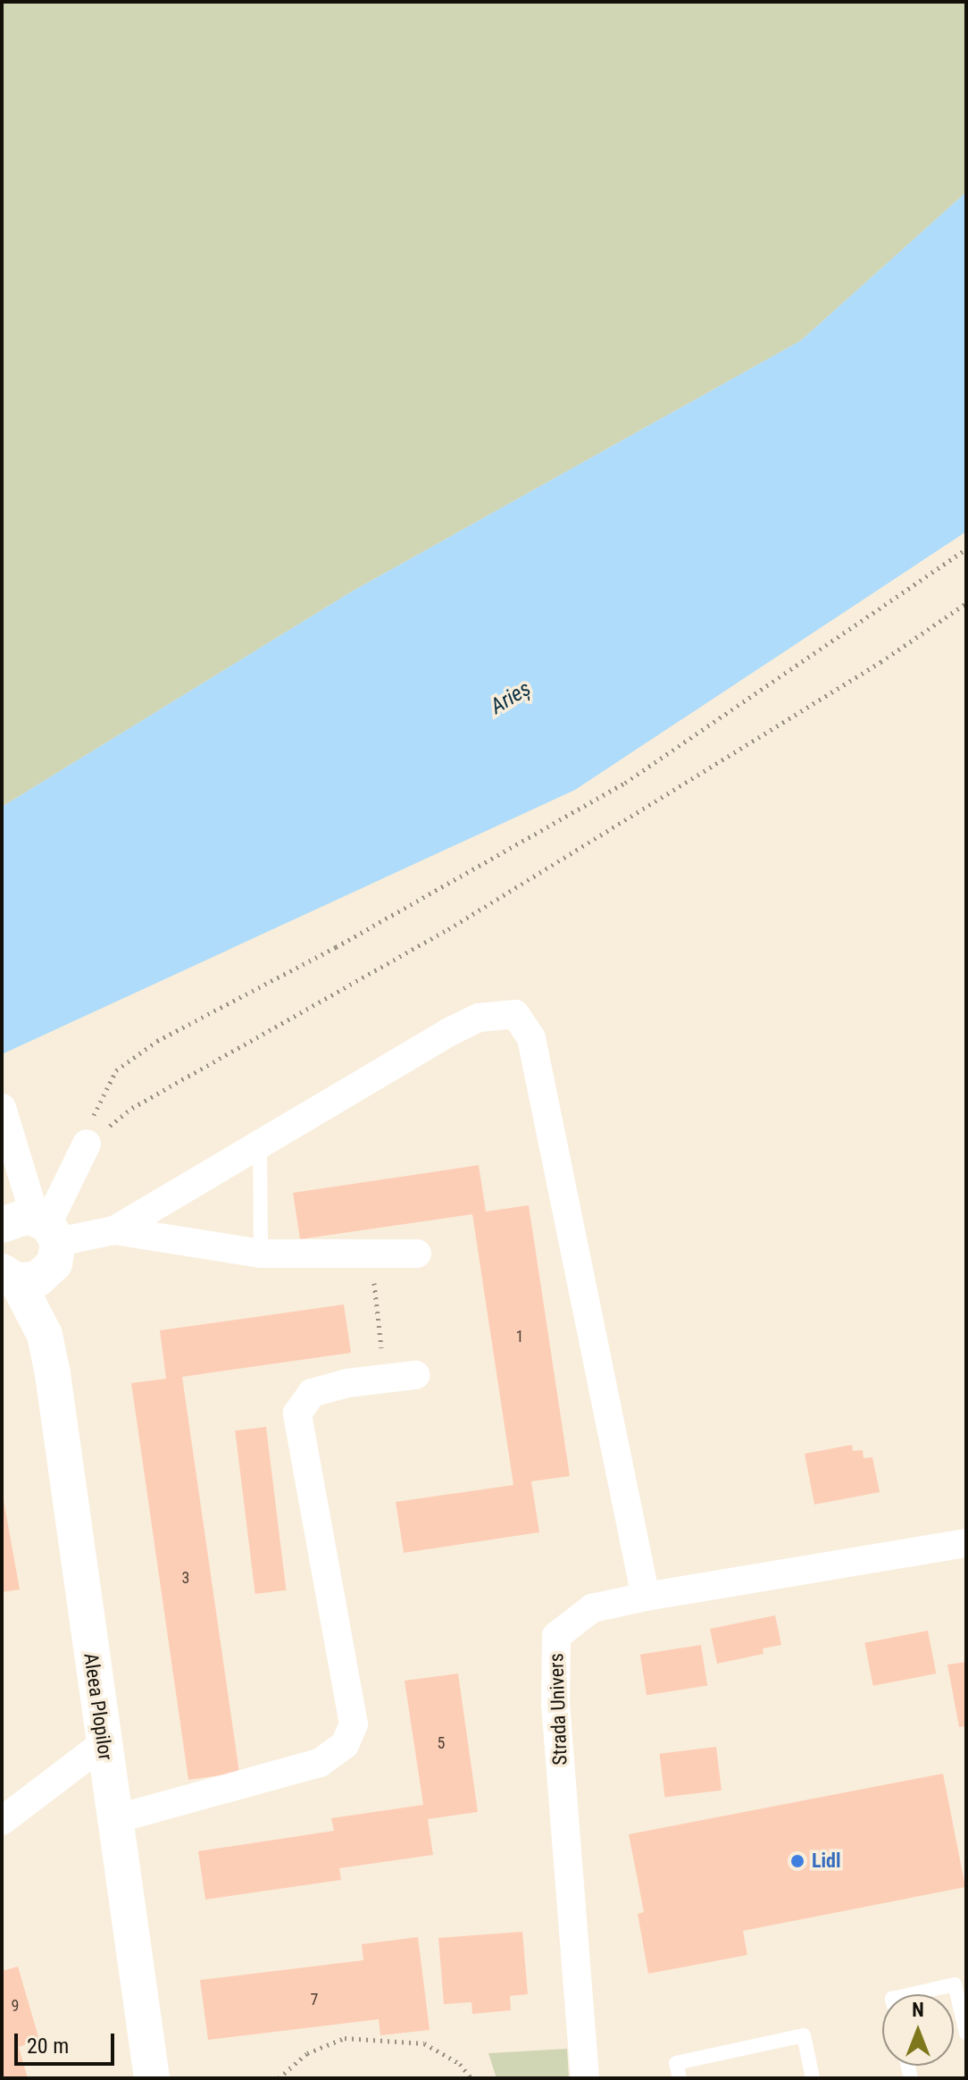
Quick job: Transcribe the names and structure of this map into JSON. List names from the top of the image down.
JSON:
{
  "streets": {
    "street": ["Aleea Plopilor", "Strada Univers"]
  },
  "water": ["Arieș"],
  "places": ["Lidl"],
  "house_numbers": [
    "1",
    "3",
    "5",
    "7",
    "9"
  ],
  "scale_bar": "20 m",
  "north": "top"
}
